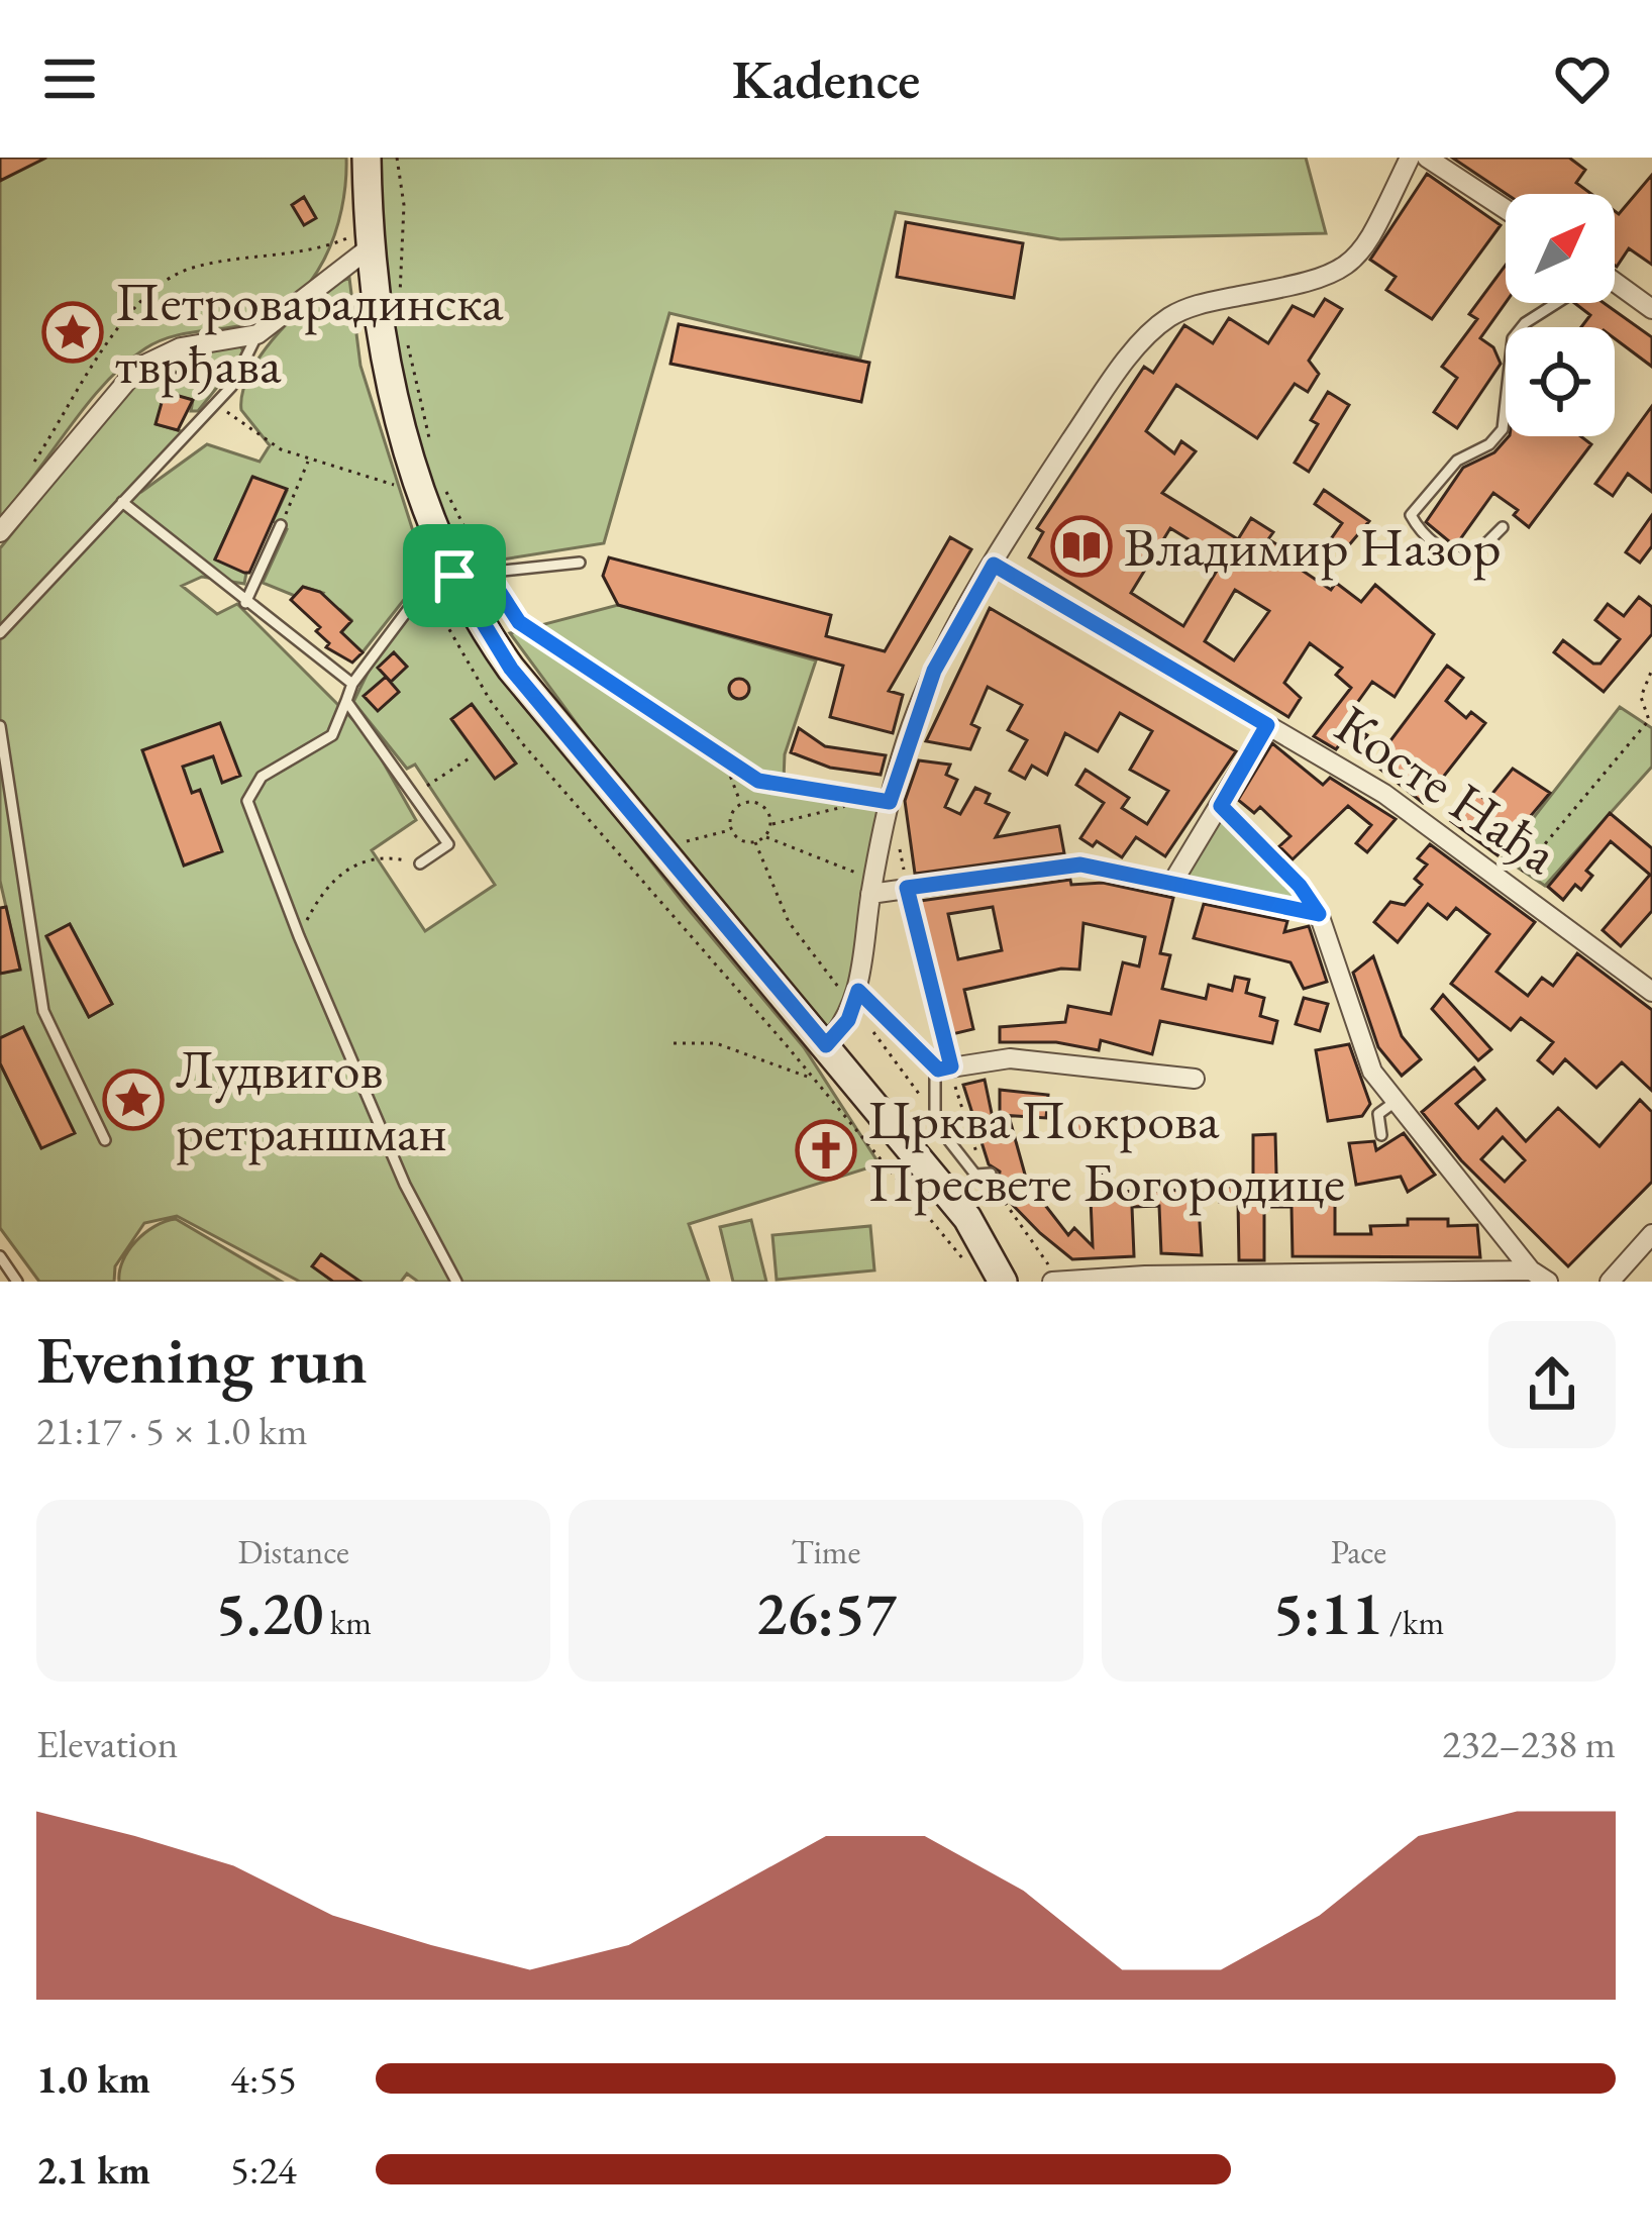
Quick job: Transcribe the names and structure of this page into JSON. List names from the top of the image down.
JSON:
{
  "streets": {
    "street": ["Косте Нађа"]
  },
  "places": {
    "place": ["Петроварадинска тврђава", "Лудвигов ретраншман"],
    "library": ["Владимир Назор"],
    "church": ["Црква Покрова Пресвете Богородице"]
  },
  "north": "top right",
  "page": {
    "header": "Kadence",
    "heading": ["Evening run", "21:17 · 5 × 1.0 km"],
    "stats": [
      ["Distance", "5.20 km"],
      ["Time", "26:57"],
      ["Pace", "5:11 /km"]
    ],
    "chart": ["Elevation", "232–238 m"],
    "list": [
      {
        "name": "1.0 km",
        "note": "4:55"
      },
      {
        "name": "2.1 km",
        "note": "5:24"
      }
    ]
  }
}
